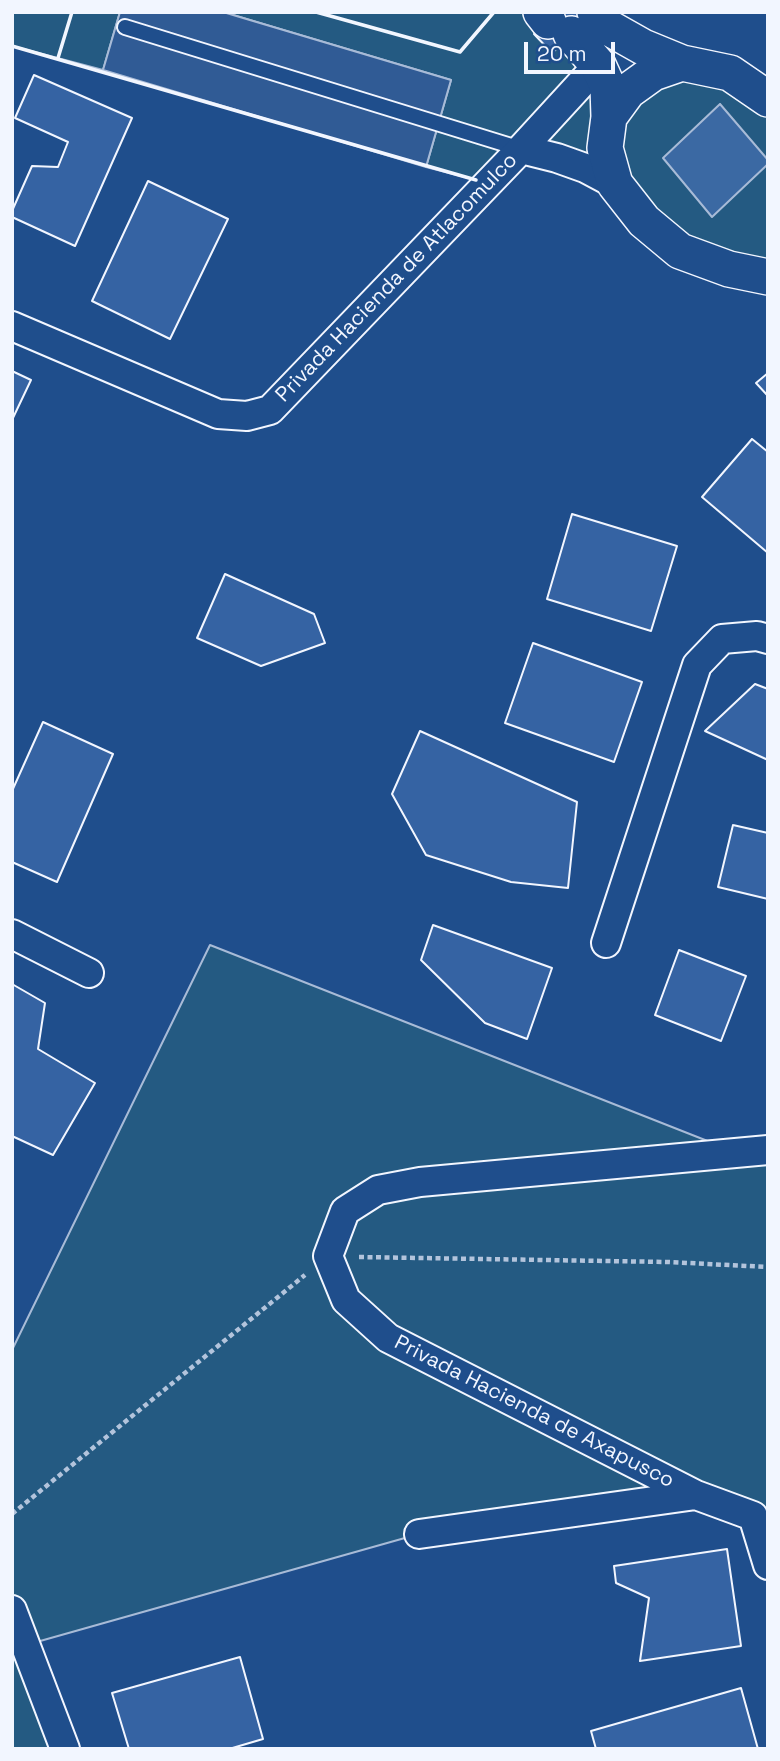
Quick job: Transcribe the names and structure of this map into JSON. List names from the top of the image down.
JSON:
{
  "streets": {
    "street": ["Privada Hacienda de Atlacomulco", "Privada Hacienda de Axapusco"]
  },
  "scale_bar": "20 m"
}
